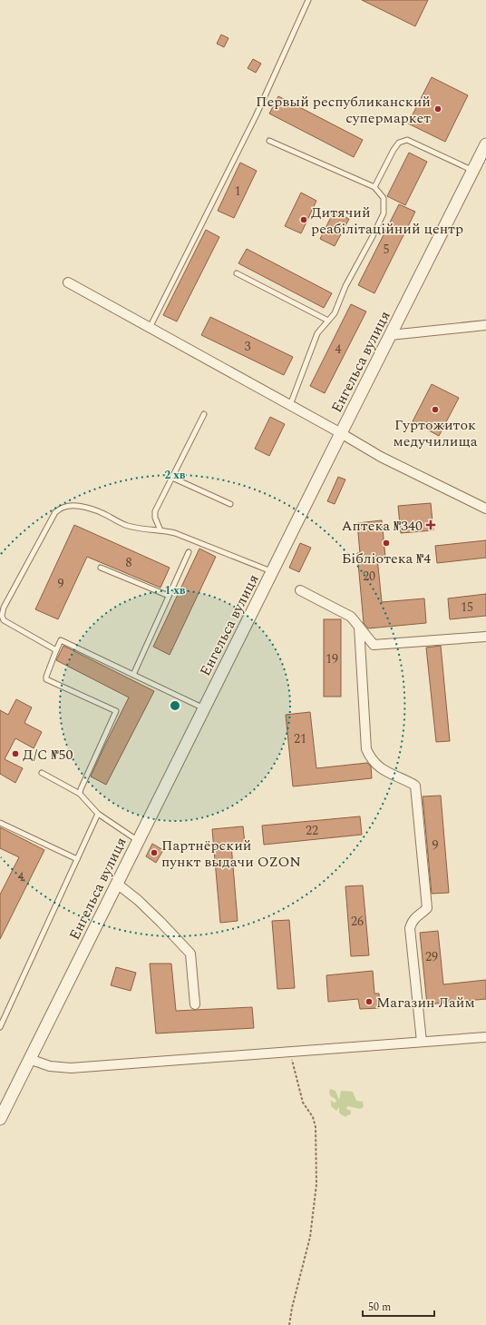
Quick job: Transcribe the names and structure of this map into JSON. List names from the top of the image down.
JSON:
{
  "streets": {
    "street": ["Енгельса вулиця"]
  },
  "places": {
    "other": [
      "Первый республиканский супермаркет",
      "Дитячий реабілітаційний центр",
      "Гуртожиток медучилища",
      "Бібліотека №4",
      "Д/С №50",
      "Партнёрский пункт выдачи OZON",
      "Магазин Лайм"
    ],
    "health": ["Аптека №340"]
  },
  "house_numbers": [
    "1",
    "5",
    "3",
    "4",
    "8",
    "20",
    "9",
    "15",
    "19",
    "21",
    "22",
    "9",
    "4",
    "26",
    "29"
  ],
  "scale_bar": "50 m",
  "rings": ["2 хв", "1 хв"]
}
